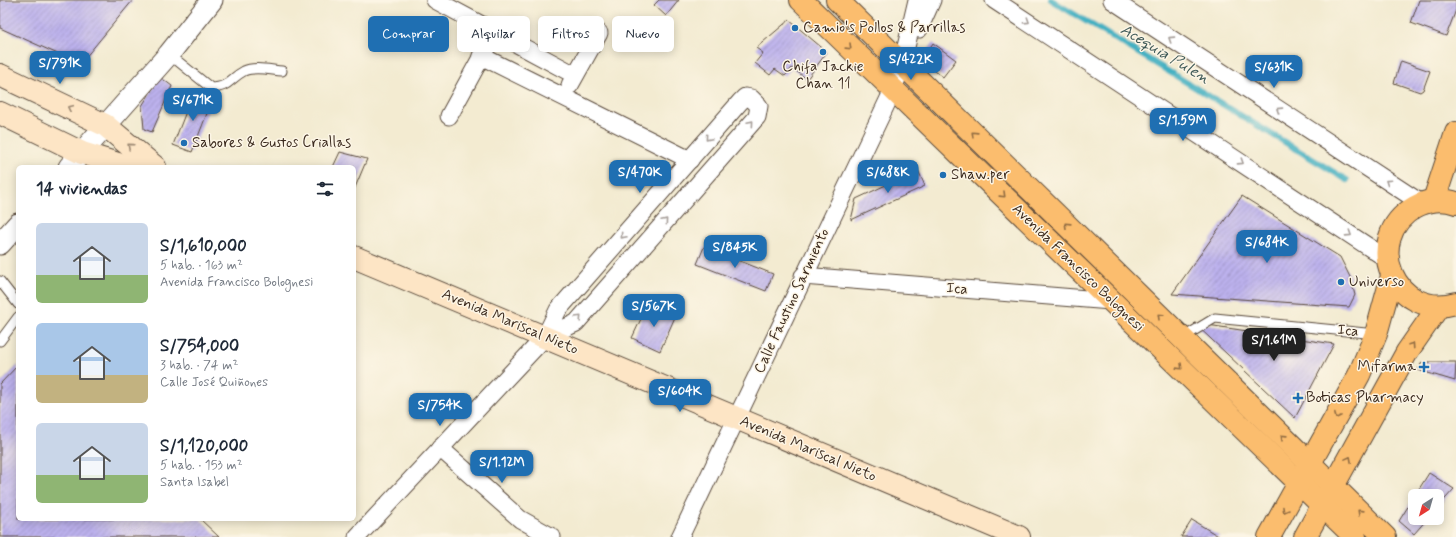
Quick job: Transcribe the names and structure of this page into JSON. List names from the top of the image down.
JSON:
{
  "streets": {
    "main road": ["Avenida Francisco Bolognesi", "Avenida Mariscal Nieto"],
    "street": ["Ica", "Calle Faustino Sarmiento"]
  },
  "crossings": [
    ["Avenida Francisco Bolognesi", "Ica"],
    ["Avenida Francisco Bolognesi", "Calle Faustino Sarmiento"],
    ["Ica", "Calle Faustino Sarmiento"],
    ["Calle Faustino Sarmiento", "Avenida Mariscal Nieto"]
  ],
  "water": ["Acequia Pulen"],
  "places": {
    "other": [
      "Camio's Pollos & Parrillas",
      "Chifa Jackie Chan 11",
      "Sabores & Gustos Criallas",
      "Shaw.per",
      "Universo"
    ],
    "health": ["Mifarma", "Boticas Pharmacy"]
  },
  "north": "bottom left",
  "page": {
    "chip": [
      "Comprar",
      "Alquilar",
      "Filtros",
      "Nuevo"
    ],
    "price": [
      "S/422K",
      "S/791K",
      "S/631K",
      "S/671K",
      "S/1.59M",
      "S/470K",
      "S/688K",
      "S/684K",
      "S/845K",
      "S/567K",
      "S/1.61M",
      "S/604K",
      "S/754K",
      "S/1.12M"
    ],
    "heading": "14 viviendas",
    "list": [
      {
        "name": "S/1,610,000",
        "note": "5 hab. · 163 m² · Avenida Francisco Bolognesi"
      },
      {
        "name": "S/754,000",
        "note": "3 hab. · 74 m² · Calle José Quiñones"
      },
      {
        "name": "S/1,120,000",
        "note": "5 hab. · 153 m² · Santa Isabel"
      }
    ]
  }
}
